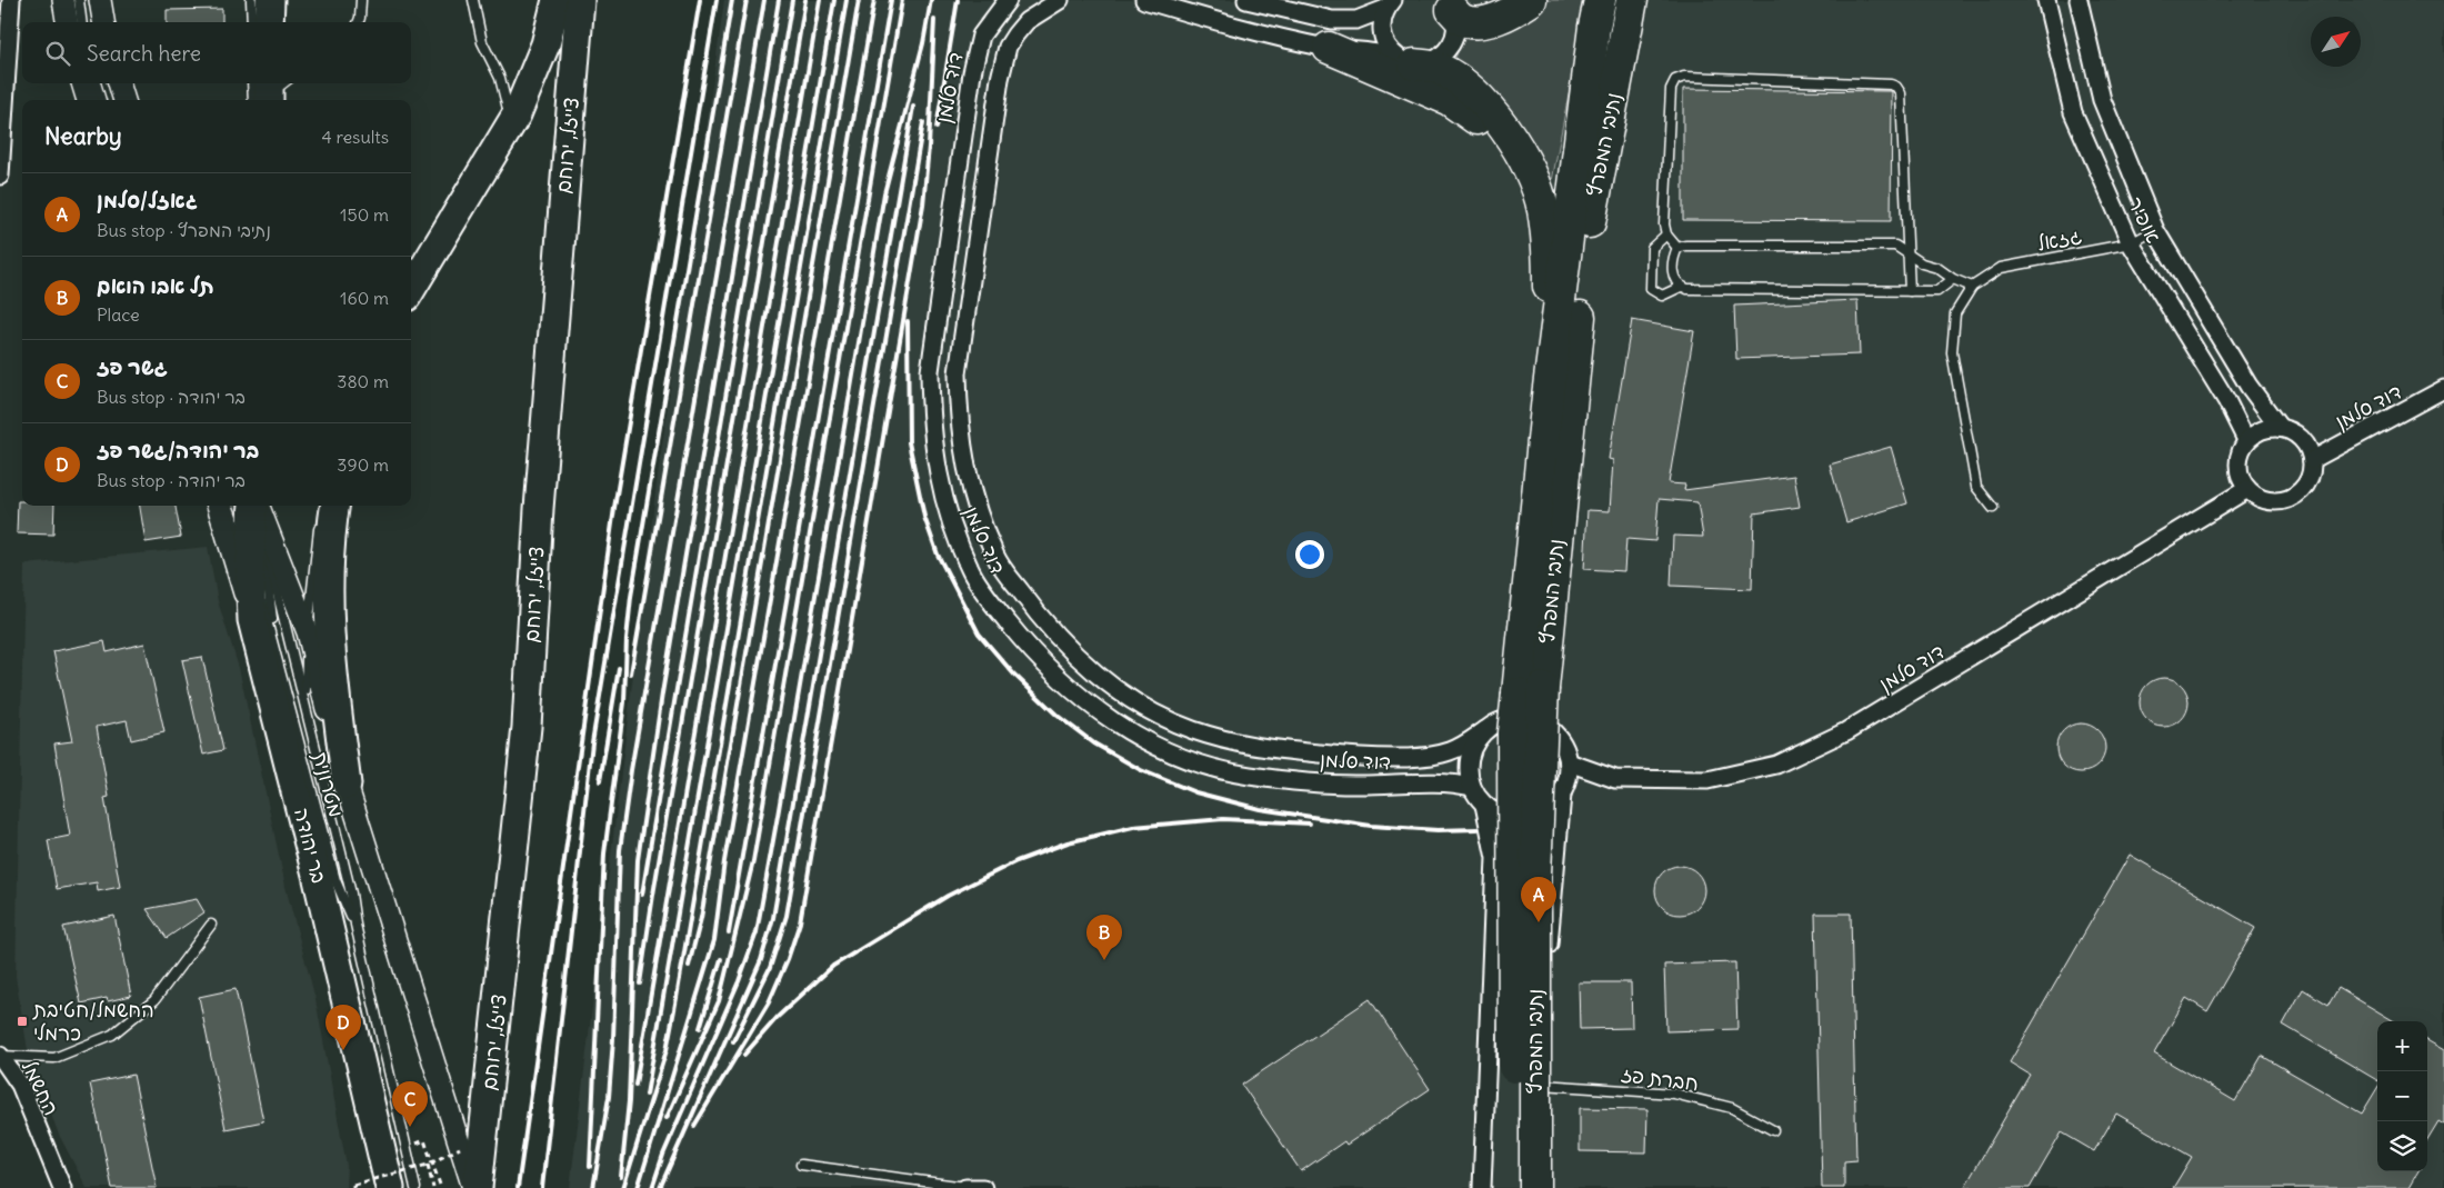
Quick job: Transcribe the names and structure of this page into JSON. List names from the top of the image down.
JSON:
{
  "streets": {
    "highway": ["נתיבי המפרץ", "צייזל, ירוחם", "בר יהודה"],
    "street": ["דוד סלמן", "אופיר", "החשמל"],
    "lane": ["גזאל", "מטרונית", "חברת פז"]
  },
  "crossings": [
    ["דוד סלמן", "אופיר"],
    ["אופיר", "גזאל"],
    ["מטרונית", "בר יהודה"]
  ],
  "places": {
    "transit": ["החשמל/חטיבת כרמלי"]
  },
  "north": "top right",
  "page": {
    "search": "Search here",
    "heading": ["Nearby", "4 results"],
    "list": [
      {
        "mark": "A",
        "name": "גאזל/סלמן",
        "note": "Bus stop · נתיבי המפרץ",
        "value": "150 m"
      },
      {
        "mark": "B",
        "name": "תל אבו הואם",
        "note": "Place",
        "value": "160 m"
      },
      {
        "mark": "C",
        "name": "גשר פז",
        "note": "Bus stop · בר יהודה",
        "value": "380 m"
      },
      {
        "mark": "D",
        "name": "בר יהודה/גשר פז",
        "note": "Bus stop · בר יהודה",
        "value": "390 m"
      }
    ],
    "pins": [
      "A",
      "B",
      "D",
      "C"
    ],
    "map_buttons": ["+", "−"]
  }
}
